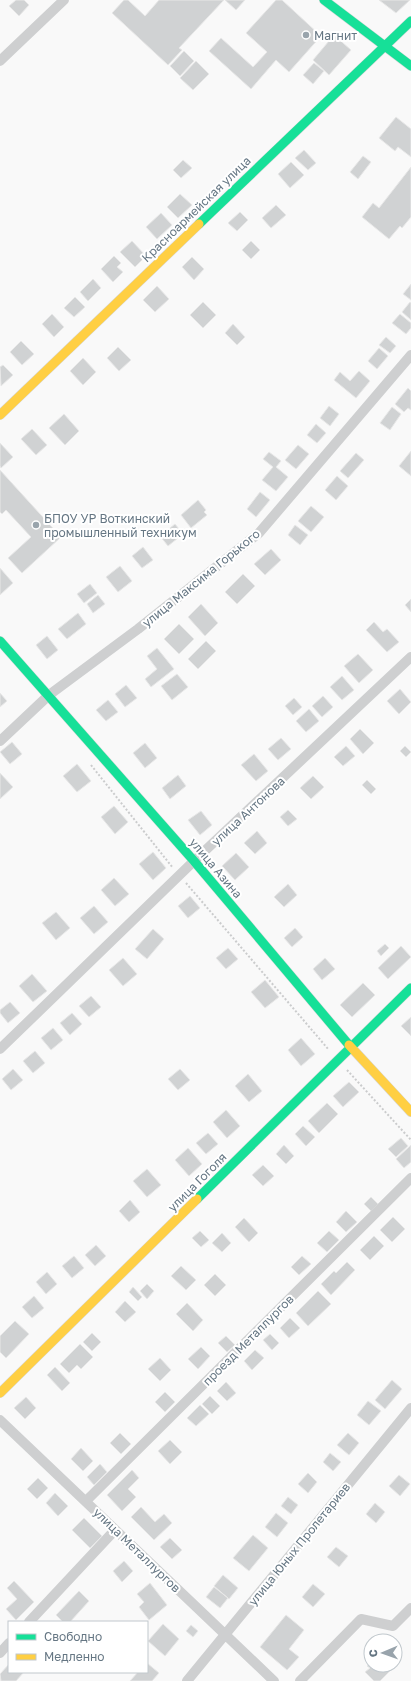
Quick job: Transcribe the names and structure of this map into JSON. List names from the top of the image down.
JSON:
{
  "streets": {
    "main road": ["Красноармейская улица", "улица Азина", "улица Гоголя"],
    "street": [
      "улица Максима Горького",
      "улица Антонова",
      "проезд Металлургов",
      "улица Юных Пролетариев",
      "улица Металлургов"
    ]
  },
  "crossings": [
    ["улица Максима Горького", "улица Азина"],
    ["улица Антонова", "улица Азина"],
    ["улица Азина", "улица Гоголя"],
    ["проезд Металлургов", "улица Металлургов"],
    ["улица Юных Пролетариев", "улица Металлургов"]
  ],
  "places": ["Магнит", "БПОУ УР Воткинский промышленный техникум"],
  "legend": ["Свободно", "Медленно"],
  "north": "left"
}
